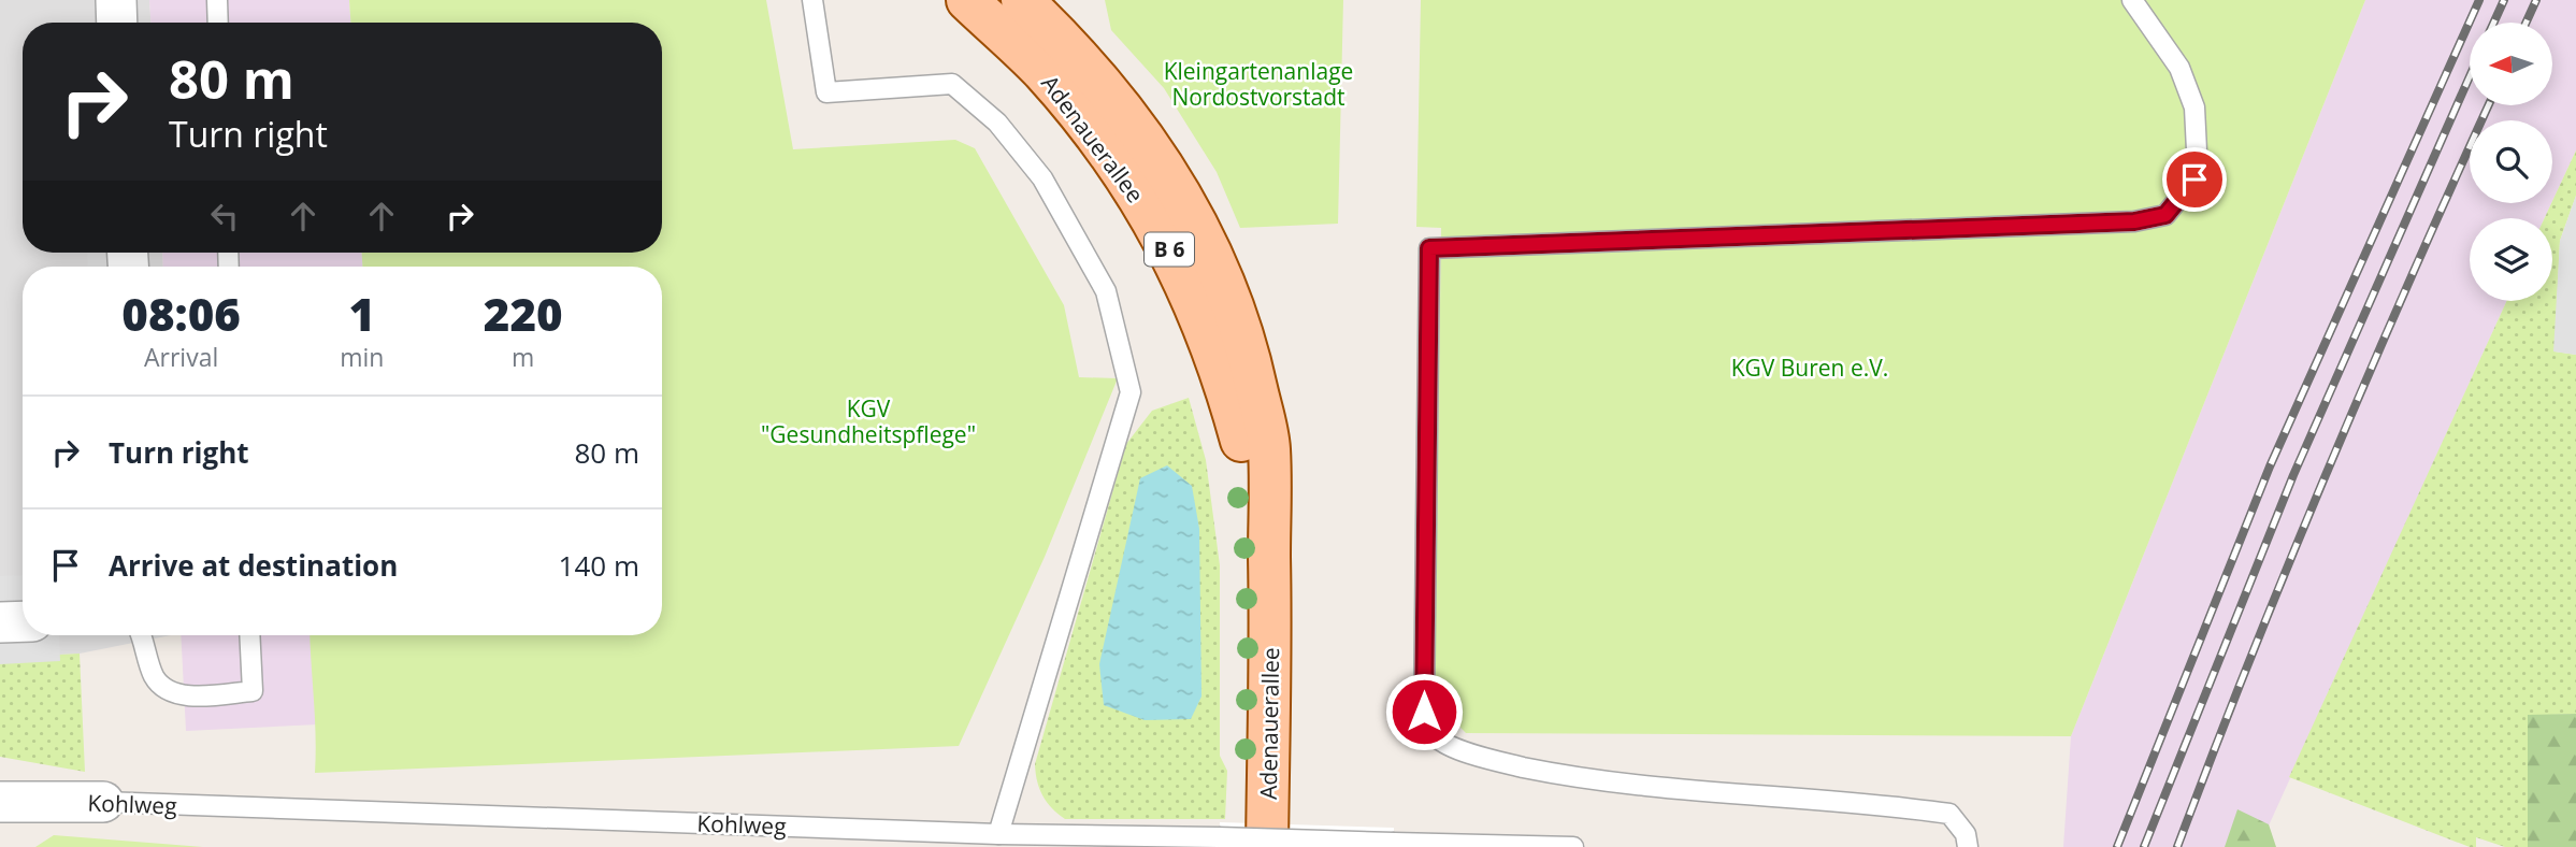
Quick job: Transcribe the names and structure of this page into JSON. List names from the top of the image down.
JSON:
{
  "streets": {
    "main road": ["Adenauerallee", "B 6"],
    "street": ["Kohlweg"]
  },
  "parks": ["Kleingartenanlage Nordostvorstadt", "KGV Buren e.V.", "KGV \"Gesundheitspflege\""],
  "north": "left",
  "page": {
    "turn": ["80 m", "Turn right"],
    "eta": [
      "08:06",
      "Arrival",
      "1",
      "min",
      "220",
      "m"
    ],
    "list": [
      {
        "name": "Turn right",
        "value": "80 m"
      },
      {
        "name": "Arrive at destination",
        "value": "140 m"
      }
    ]
  }
}
